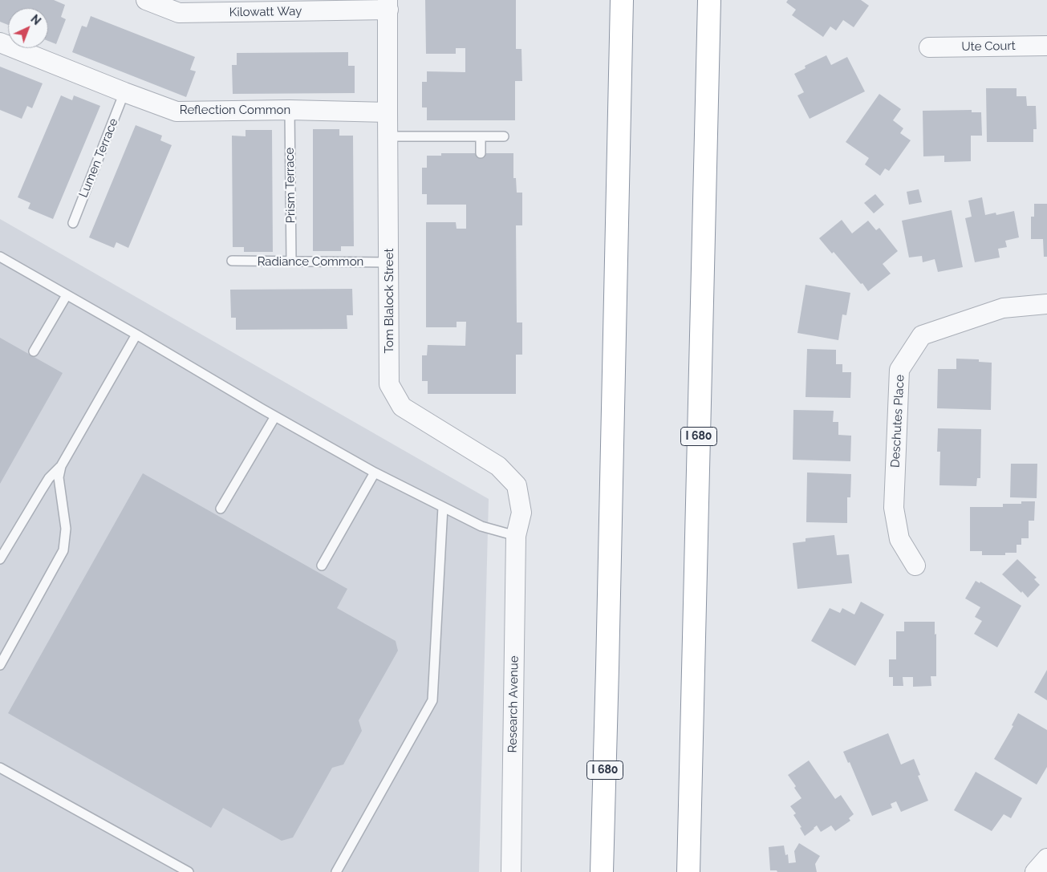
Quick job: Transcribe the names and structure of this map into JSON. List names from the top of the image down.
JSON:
{
  "streets": {
    "highway": ["I 680"],
    "street": [
      "Kilowatt Way",
      "Ute Court",
      "Reflection Common",
      "Tom Blalock Street",
      "Deschutes Place",
      "Research Avenue"
    ],
    "lane": ["Lumen Terrace", "Prism Terrace", "Radiance Common"]
  },
  "crossings": [
    ["Kilowatt Way", "Tom Blalock Street"],
    ["Reflection Common", "Lumen Terrace"],
    ["Reflection Common", "Prism Terrace"],
    ["Reflection Common", "Tom Blalock Street"],
    ["Prism Terrace", "Radiance Common"],
    ["Radiance Common", "Tom Blalock Street"],
    ["Tom Blalock Street", "Research Avenue"]
  ],
  "north": "top right"
}
